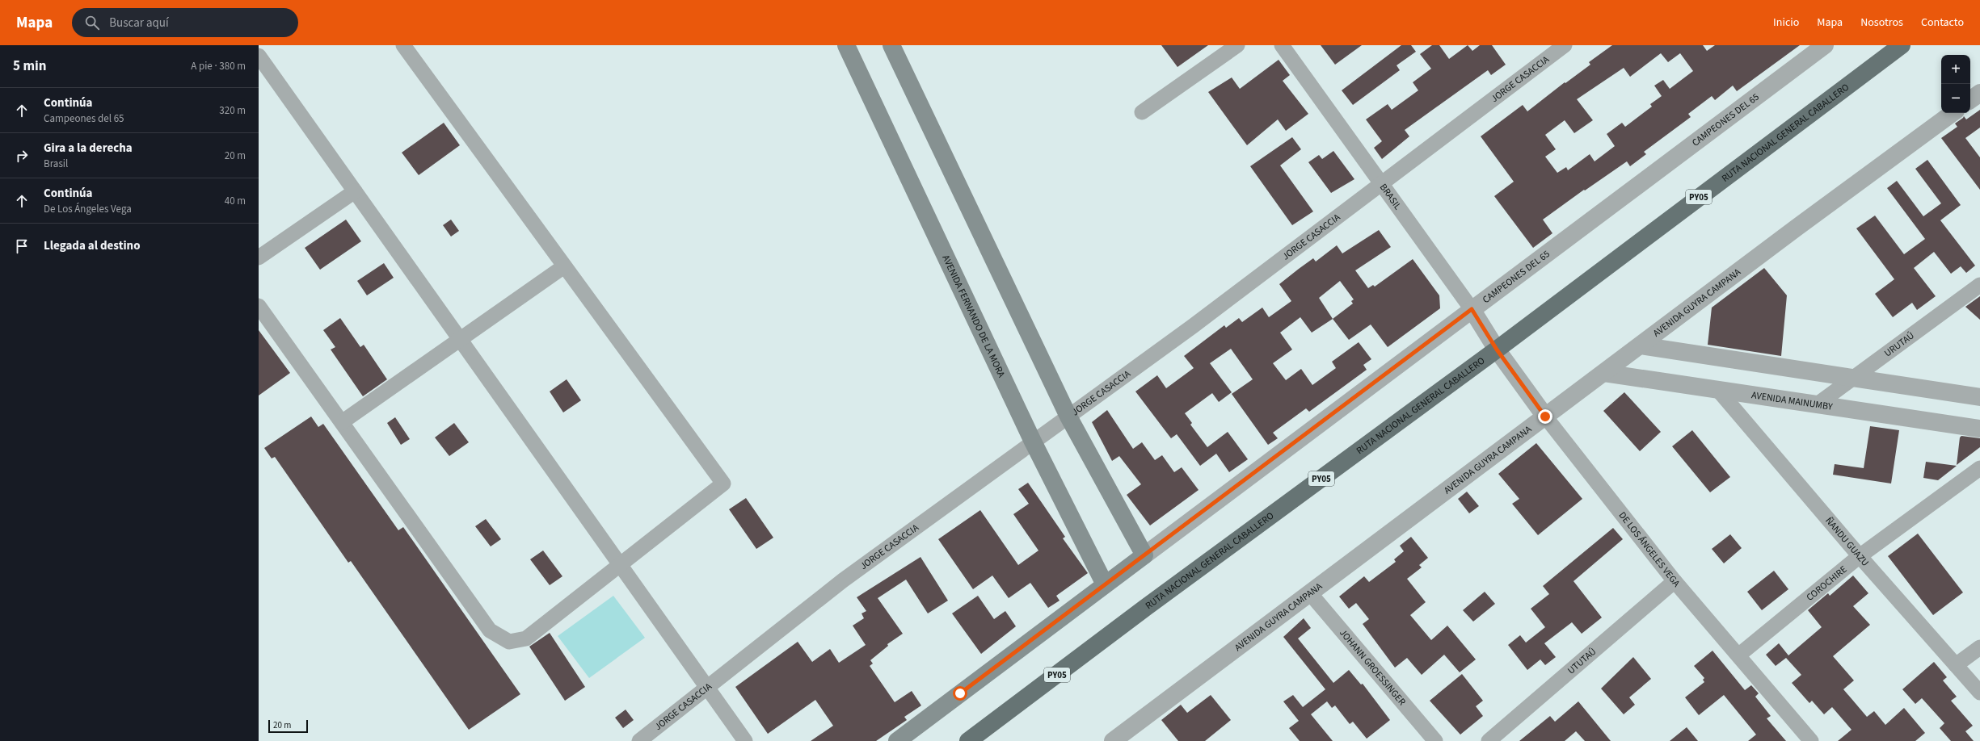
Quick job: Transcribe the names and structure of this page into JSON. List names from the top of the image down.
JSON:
{
  "streets": {
    "highway": ["RUTA NACIONAL GENERAL CABALLERO", "PY05"],
    "main road": ["CAMPEONES DEL 65", "AVENIDA FERNANDO DE LA MORA"],
    "street": [
      "JORGE CASACCIA",
      "BRASIL",
      "AVENIDA GUYRA CAMPANA",
      "URUTAÚ",
      "AVENIDA MAINUMBY",
      "ÑANDU GUAZU",
      "DE LOS ÁNGELES VEGA",
      "COROCHIRE",
      "UTUTAÚ",
      "JOHANN GROESSINGER"
    ]
  },
  "crossings": [
    ["JORGE CASACCIA", "BRASIL"],
    ["JORGE CASACCIA", "AVENIDA FERNANDO DE LA MORA"],
    ["CAMPEONES DEL 65", "BRASIL"],
    ["CAMPEONES DEL 65", "AVENIDA FERNANDO DE LA MORA"],
    ["RUTA NACIONAL GENERAL CABALLERO", "BRASIL"],
    ["RUTA NACIONAL GENERAL CABALLERO", "DE LOS ÁNGELES VEGA"],
    ["BRASIL", "DE LOS ÁNGELES VEGA"],
    ["AVENIDA GUYRA CAMPANA", "AVENIDA MAINUMBY"],
    ["AVENIDA GUYRA CAMPANA", "DE LOS ÁNGELES VEGA"],
    ["AVENIDA GUYRA CAMPANA", "JOHANN GROESSINGER"],
    ["URUTAÚ", "AVENIDA MAINUMBY"],
    ["AVENIDA MAINUMBY", "ÑANDU GUAZU"],
    ["ÑANDU GUAZU", "COROCHIRE"],
    ["DE LOS ÁNGELES VEGA", "COROCHIRE"],
    ["DE LOS ÁNGELES VEGA", "UTUTAÚ"]
  ],
  "scale_bar": "20 m",
  "page": {
    "header": "Mapa",
    "search": "Buscar aquí",
    "nav": [
      "Inicio",
      "Mapa",
      "Nosotros",
      "Contacto"
    ],
    "heading": ["5 min", "A pie · 380 m"],
    "map_buttons": ["+", "−"],
    "list": [
      ["Continúa", "Campeones del 65", "320 m"],
      ["Gira a la derecha", "Brasil", "20 m"],
      ["Continúa", "De Los Ángeles Vega", "40 m"],
      "Llegada al destino"
    ],
    "scale": "20 m"
  }
}
